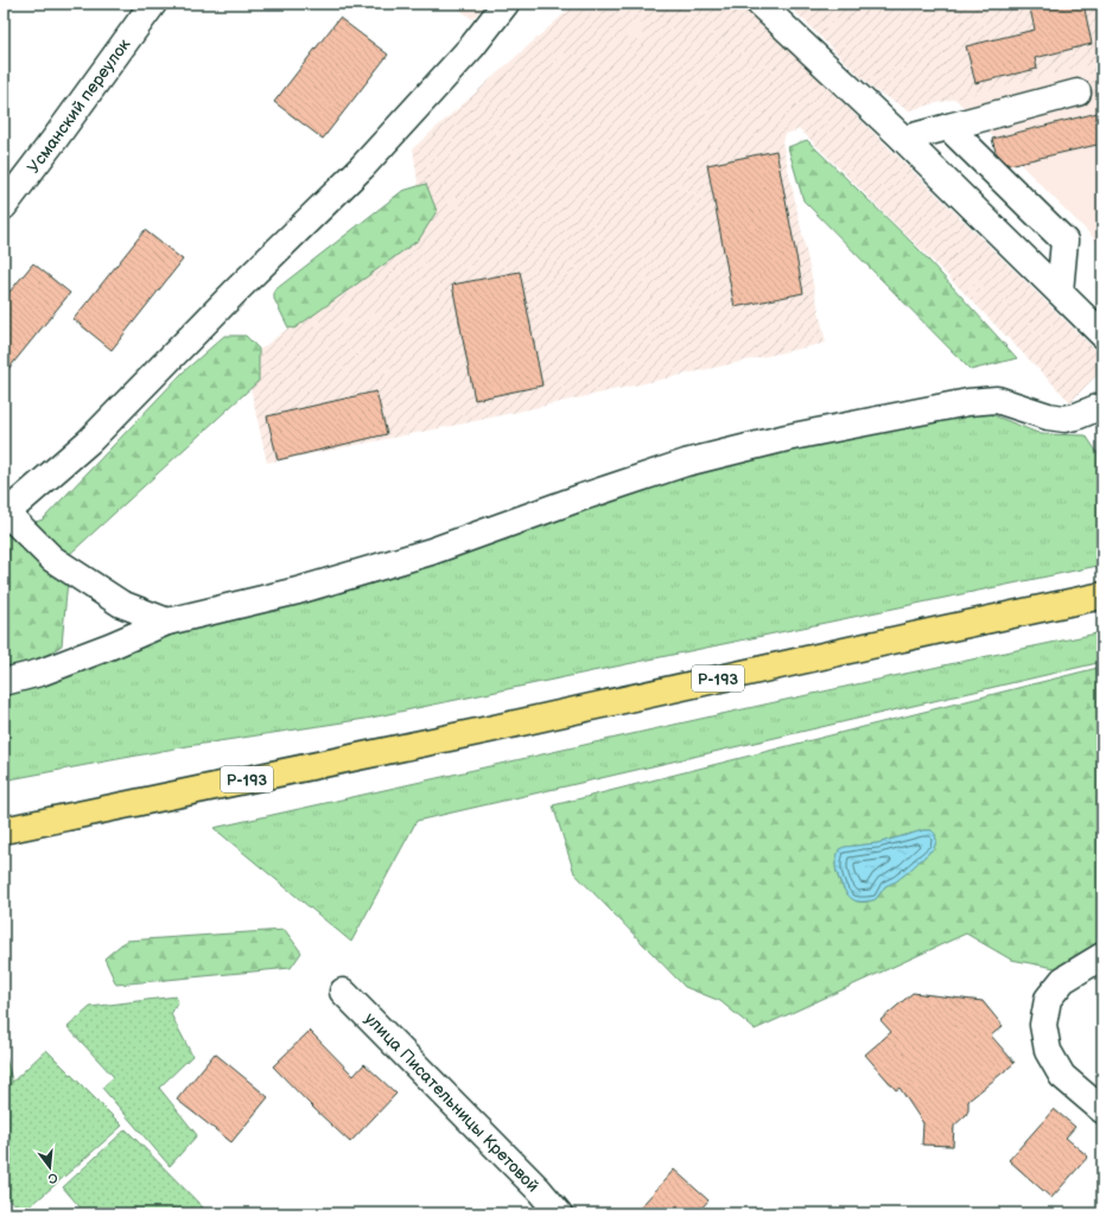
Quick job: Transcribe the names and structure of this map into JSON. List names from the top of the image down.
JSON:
{
  "streets": {
    "highway": ["Р-193"],
    "street": ["Усманский переулок", "улица Писательницы Кретовой"]
  },
  "north": "bottom"
}
